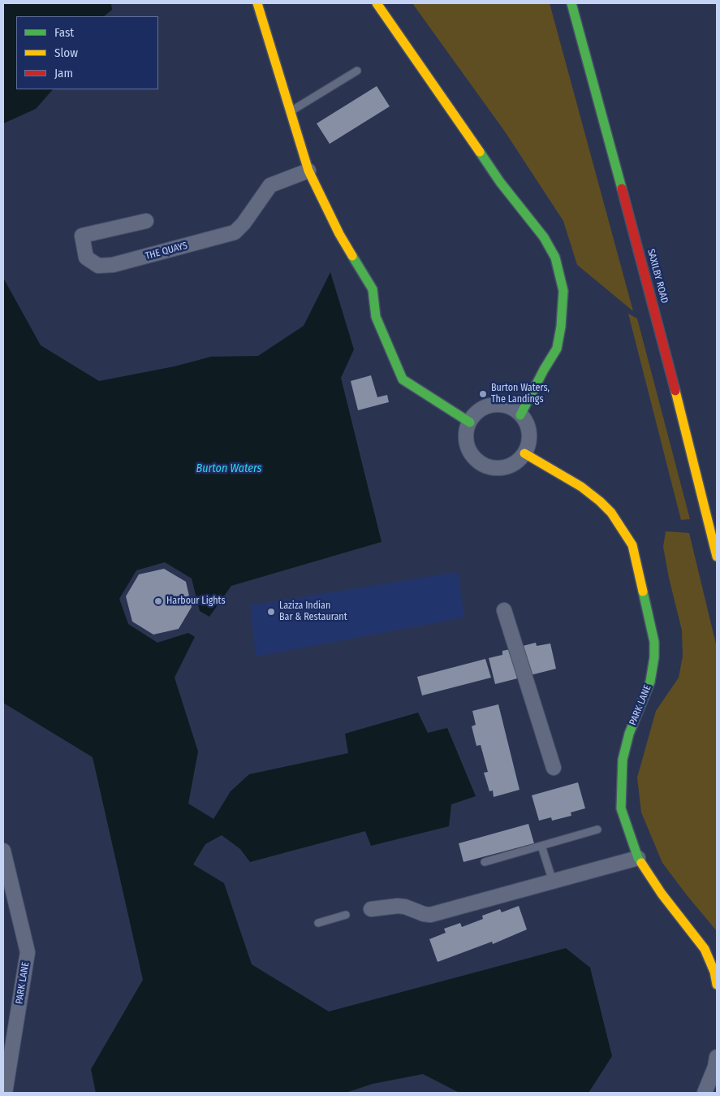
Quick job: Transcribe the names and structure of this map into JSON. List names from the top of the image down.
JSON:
{
  "streets": {
    "main road": ["SAXILBY ROAD", "PARK LANE"],
    "street": ["THE QUAYS"]
  },
  "water": ["Burton Waters"],
  "places": ["Burton Waters, The Landings", "Harbour Lights", "Laziza Indian Bar & Restaurant"],
  "legend": ["Fast", "Slow", "Jam"]
}
